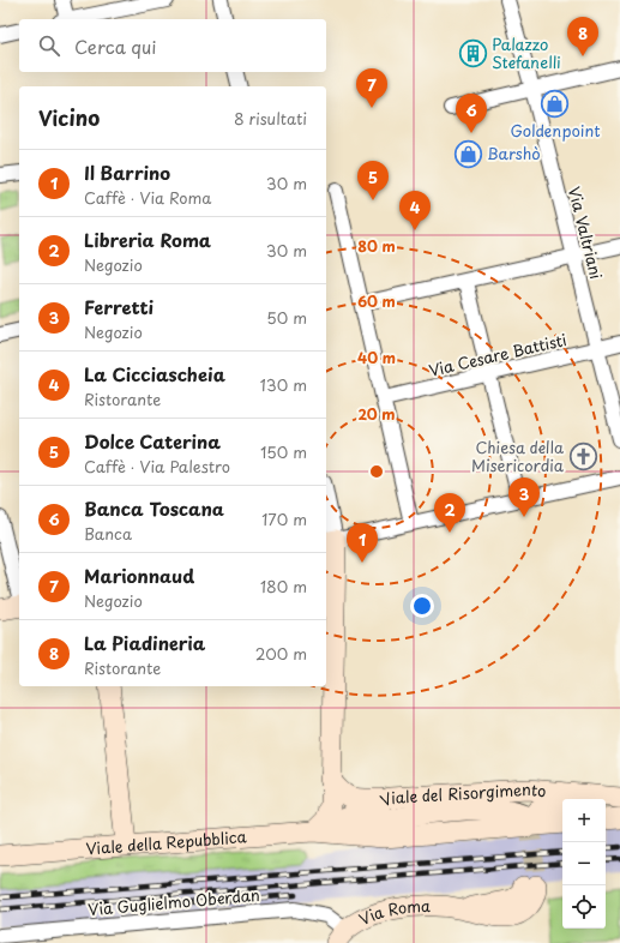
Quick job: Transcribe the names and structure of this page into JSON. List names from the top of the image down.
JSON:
{
  "streets": {
    "street": [
      "Via Valtriani",
      "Via Cesare Battisti",
      "Viale del Risorgimento",
      "Viale della Repubblica",
      "Via Guglielmo Oberdan",
      "Via Roma"
    ]
  },
  "crossings": [
    ["Via Valtriani", "Via Cesare Battisti"],
    ["Viale del Risorgimento", "Viale della Repubblica"],
    ["Via Guglielmo Oberdan", "Via Roma"]
  ],
  "places": {
    "building": ["Palazzo Stefanelli"],
    "shop": ["Goldenpoint", "Barshò"],
    "church": ["Chiesa della Misericordia"]
  },
  "page": {
    "pins": [
      "8",
      "7",
      "6",
      "5",
      "4",
      "3",
      "2",
      "1"
    ],
    "search": "Cerca qui",
    "heading": ["Vicino", "8 risultati"],
    "list": [
      {
        "mark": "1",
        "name": "Il Barrino",
        "note": "Caffè · Via Roma",
        "value": "30 m"
      },
      {
        "mark": "2",
        "name": "Libreria Roma",
        "note": "Negozio",
        "value": "30 m"
      },
      {
        "mark": "3",
        "name": "Ferretti",
        "note": "Negozio",
        "value": "50 m"
      },
      {
        "mark": "4",
        "name": "La Cicciascheia",
        "note": "Ristorante",
        "value": "130 m"
      },
      {
        "mark": "5",
        "name": "Dolce Caterina",
        "note": "Caffè · Via Palestro",
        "value": "150 m"
      },
      {
        "mark": "6",
        "name": "Banca Toscana",
        "note": "Banca",
        "value": "170 m"
      },
      {
        "mark": "7",
        "name": "Marionnaud",
        "note": "Negozio",
        "value": "180 m"
      },
      {
        "mark": "8",
        "name": "La Piadineria",
        "note": "Ristorante",
        "value": "200 m"
      }
    ],
    "map_buttons": ["+", "−"]
  },
  "rings": [
    "80 m",
    "60 m",
    "40 m",
    "20 m"
  ]
}
